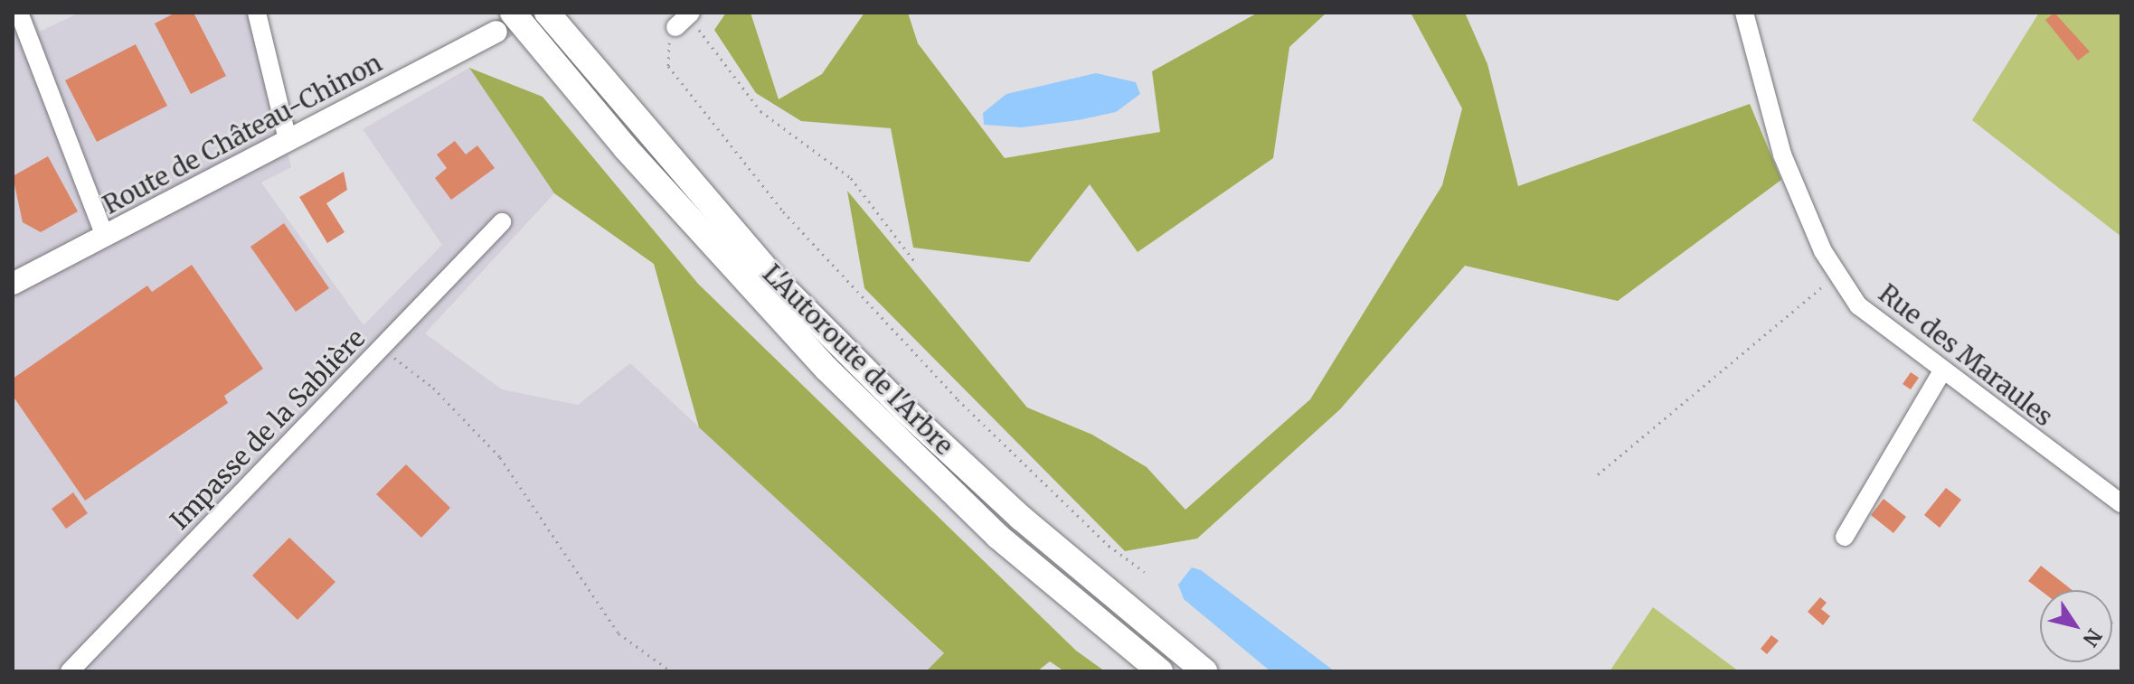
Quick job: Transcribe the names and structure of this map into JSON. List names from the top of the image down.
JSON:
{
  "streets": {
    "highway": ["L'Autoroute de l'Arbre"],
    "main road": ["Route de Château-Chinon"],
    "street": ["Rue des Maraules", "Impasse de la Sablière"]
  },
  "crossings": [
    ["Route de Château-Chinon", "L'Autoroute de l'Arbre"]
  ],
  "north": "bottom right"
}
